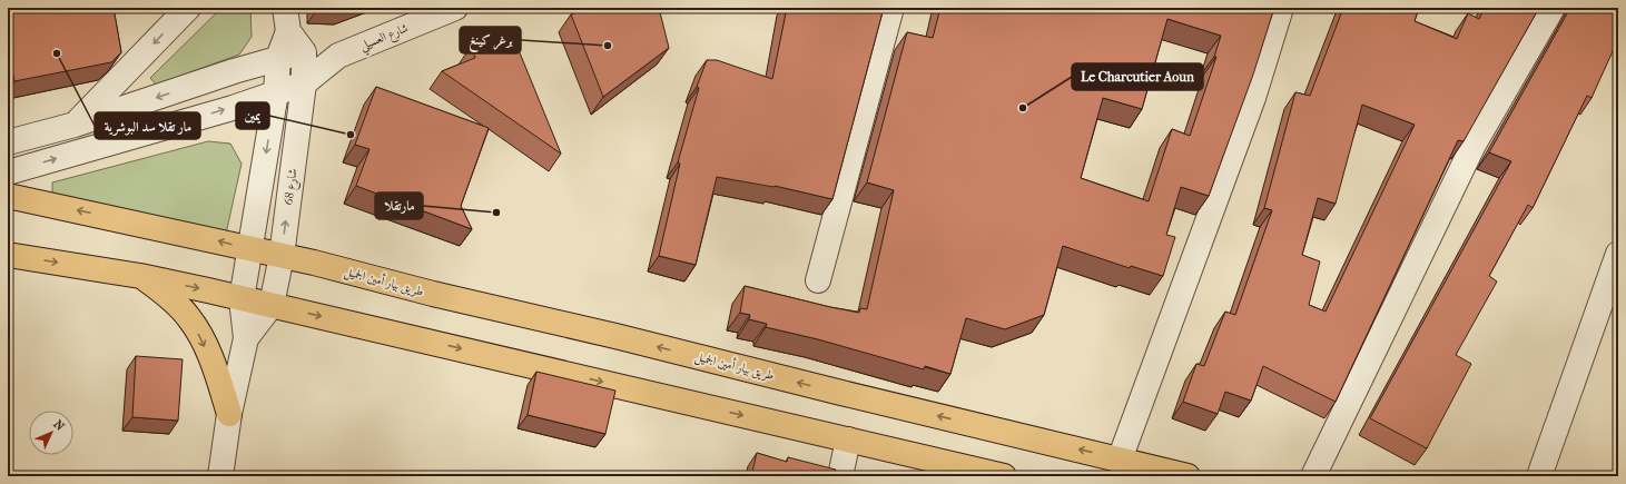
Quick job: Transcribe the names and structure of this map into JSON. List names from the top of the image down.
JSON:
{
  "streets": {
    "main road": ["طريق بيار أمين الجميل"],
    "street": ["شارع العسيلي", "شارع 68"]
  },
  "crossings": [
    ["شارع العسيلي", "شارع 68"],
    ["شارع 68", "طريق بيار أمين الجميل"]
  ],
  "places": [
    "برغر كينغ",
    "مار تقلا سد البوشرية",
    "Le Charcutier Aoun",
    "يمين",
    "مارتقلا"
  ],
  "north": "top right"
}
